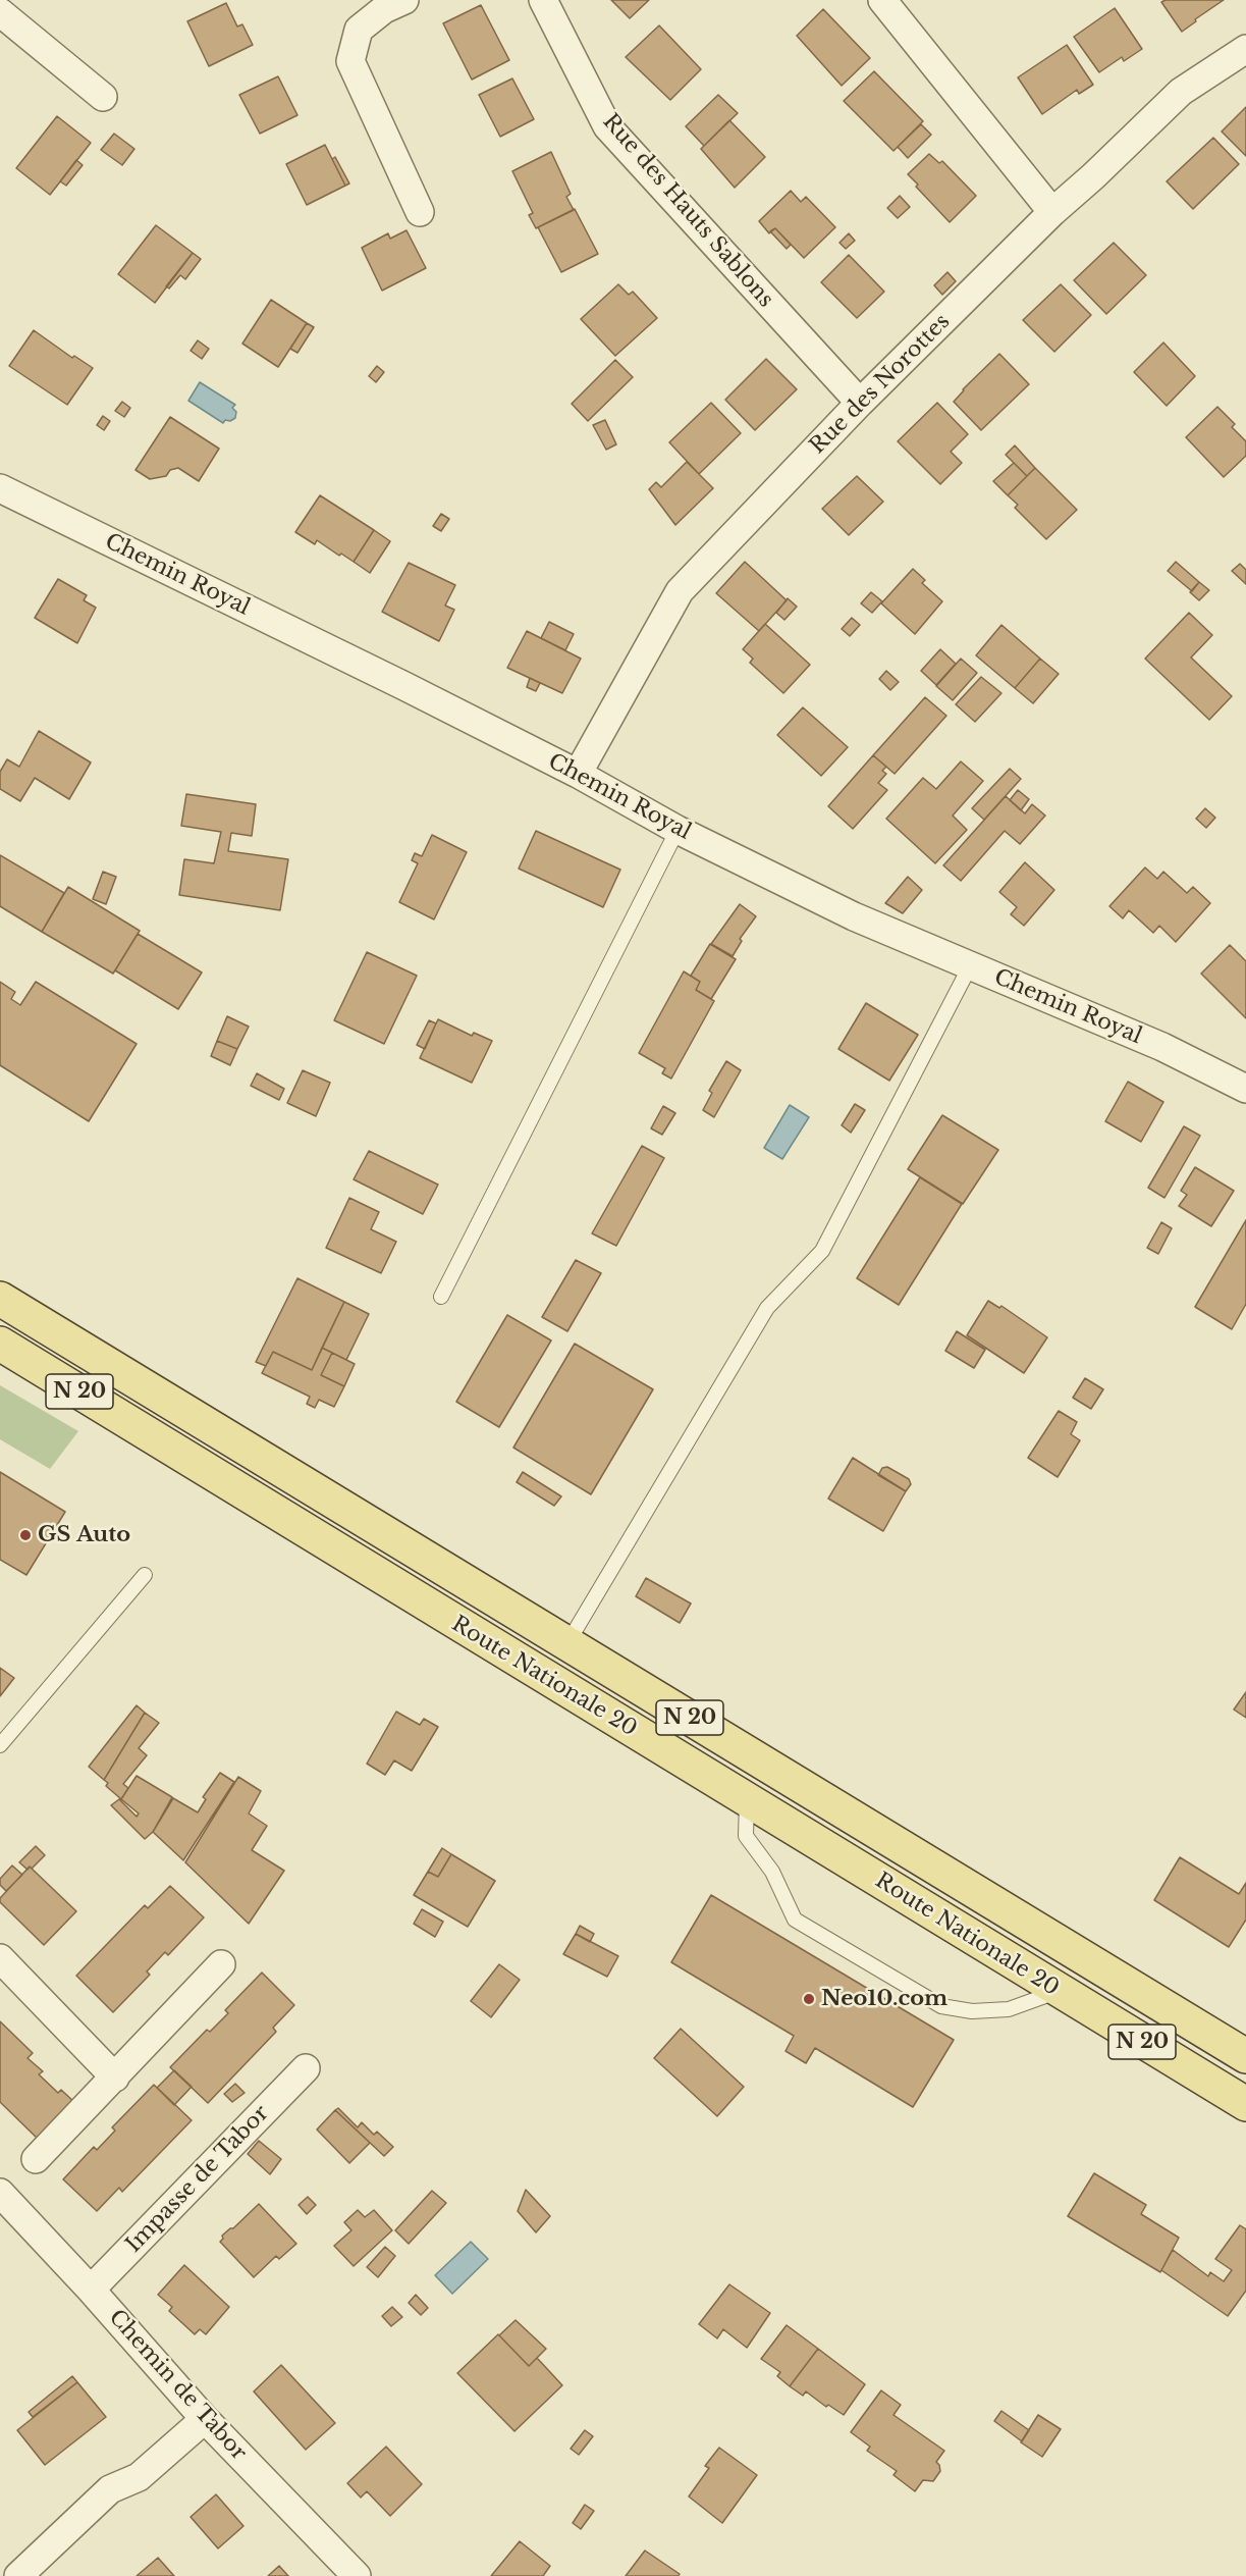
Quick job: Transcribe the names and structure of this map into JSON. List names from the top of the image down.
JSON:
{
  "streets": {
    "main road": ["N 20", "Route Nationale 20"],
    "street": [
      "Rue des Hauts Sablons",
      "Rue des Norottes",
      "Chemin Royal",
      "Impasse de Tabor",
      "Chemin de Tabor"
    ]
  },
  "crossings": [
    ["Rue des Hauts Sablons", "Rue des Norottes"],
    ["Rue des Norottes", "Chemin Royal"],
    ["Impasse de Tabor", "Chemin de Tabor"]
  ],
  "places": ["GS Auto", "Neo10.com"]
}
